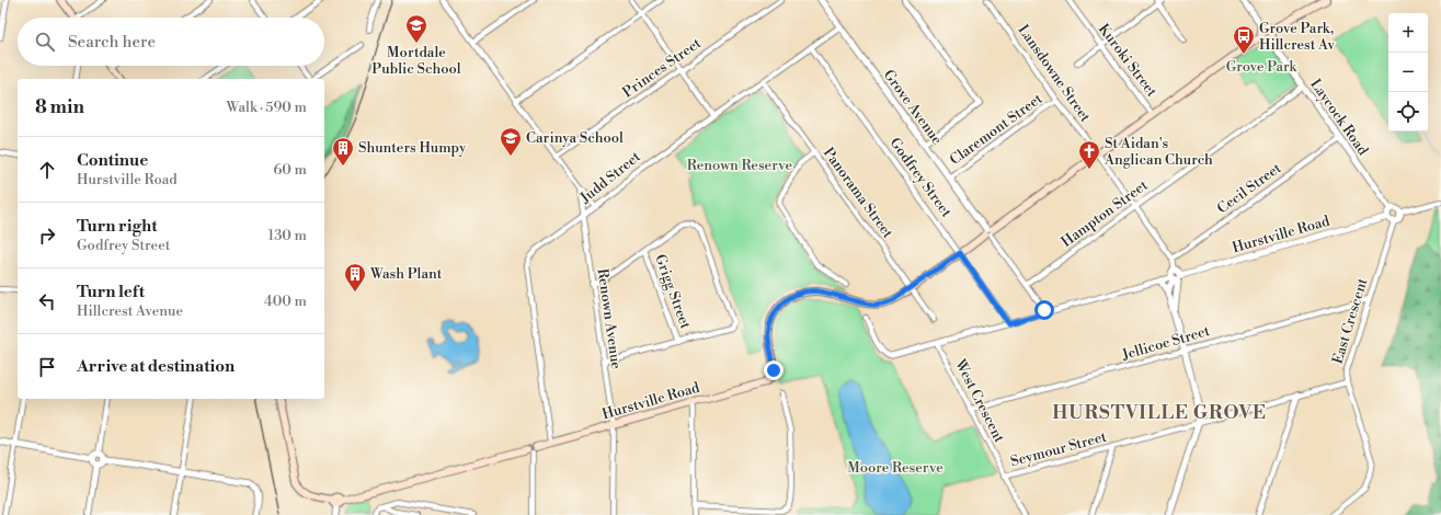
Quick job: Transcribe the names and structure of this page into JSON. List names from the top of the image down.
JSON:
{
  "streets": {
    "main road": ["Hurstville Road"],
    "street": [
      "Kuroki Street",
      "Princes Street",
      "Lansdowne Street",
      "Grove Avenue",
      "Laycock Road",
      "Claremont Street",
      "Judd Street",
      "Godfrey Street",
      "Cecil Street",
      "Panorama Street",
      "Hampton Street",
      "Grigg Street",
      "Renown Avenue",
      "East Crescent",
      "Jellicoe Street",
      "West Crescent",
      "Seymour Street"
    ]
  },
  "crossings": [
    ["Lansdowne Street", "Claremont Street"],
    ["Lansdowne Street", "Cecil Street"],
    ["Lansdowne Street", "Hampton Street"],
    ["Grove Avenue", "Claremont Street"],
    ["Grove Avenue", "Judd Street"],
    ["Grove Avenue", "Hampton Street"],
    ["Grove Avenue", "Hurstville Road"],
    ["Laycock Road", "Cecil Street"],
    ["Laycock Road", "Hampton Street"],
    ["Laycock Road", "Hurstville Road"],
    ["Laycock Road", "East Crescent"],
    ["Judd Street", "Godfrey Street"],
    ["Judd Street", "Panorama Street"],
    ["Judd Street", "Hurstville Road"],
    ["Judd Street", "Renown Avenue"],
    ["Godfrey Street", "Hurstville Road"],
    ["Panorama Street", "Hurstville Road"],
    ["Hurstville Road", "Renown Avenue"],
    ["Hurstville Road", "East Crescent"],
    ["Hurstville Road", "West Crescent"],
    ["East Crescent", "Jellicoe Street"],
    ["East Crescent", "Seymour Street"],
    ["Jellicoe Street", "West Crescent"],
    ["West Crescent", "Seymour Street"]
  ],
  "districts": ["HURSTVILLE GROVE"],
  "parks": ["Grove Park", "Renown Reserve", "Moore Reserve"],
  "places": {
    "school or university": ["Mortdale Public School", "Carinya School"],
    "bus stop": ["Grove Park, Hillcrest Av"],
    "building": ["Shunters Humpy", "Wash Plant"],
    "church": ["St Aidan's Anglican Church"]
  },
  "page": {
    "map_buttons": ["+", "−"],
    "search": "Search here",
    "heading": ["8 min", "Walk · 590 m"],
    "list": [
      ["Continue", "Hurstville Road", "60 m"],
      ["Turn right", "Godfrey Street", "130 m"],
      ["Turn left", "Hillcrest Avenue", "400 m"],
      "Arrive at destination"
    ]
  }
}
